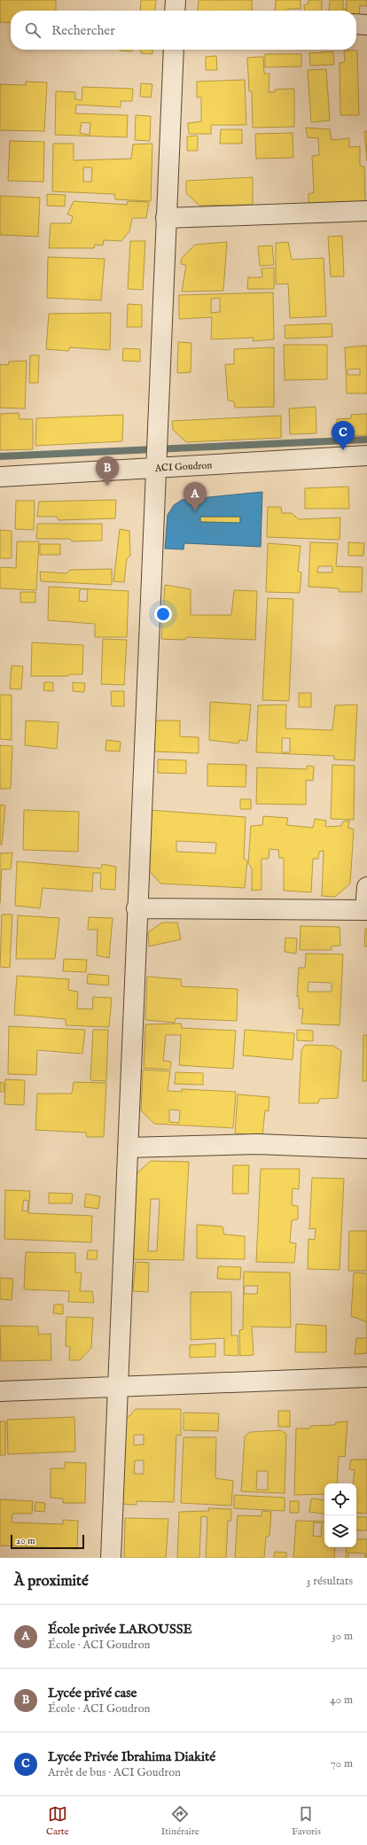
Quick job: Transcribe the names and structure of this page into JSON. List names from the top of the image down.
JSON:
{
  "streets": {
    "street": ["ACI Goudron"]
  },
  "scale_bar": "20 m",
  "page": {
    "search": "Rechercher",
    "pins": ["C", "B", "A"],
    "scale": "20 m",
    "heading": ["À proximité", "3 résultats"],
    "list": [
      {
        "mark": "A",
        "name": "École privée LAROUSSE",
        "note": "École · ACI Goudron",
        "value": "30 m"
      },
      {
        "mark": "B",
        "name": "Lycée privé case",
        "note": "École · ACI Goudron",
        "value": "40 m"
      },
      {
        "mark": "C",
        "name": "Lycée Privée Ibrahima Diakité",
        "note": "Arrêt de bus · ACI Goudron",
        "value": "70 m"
      }
    ],
    "nav": ["Carte", "Itinéraire", "Favoris"]
  }
}
